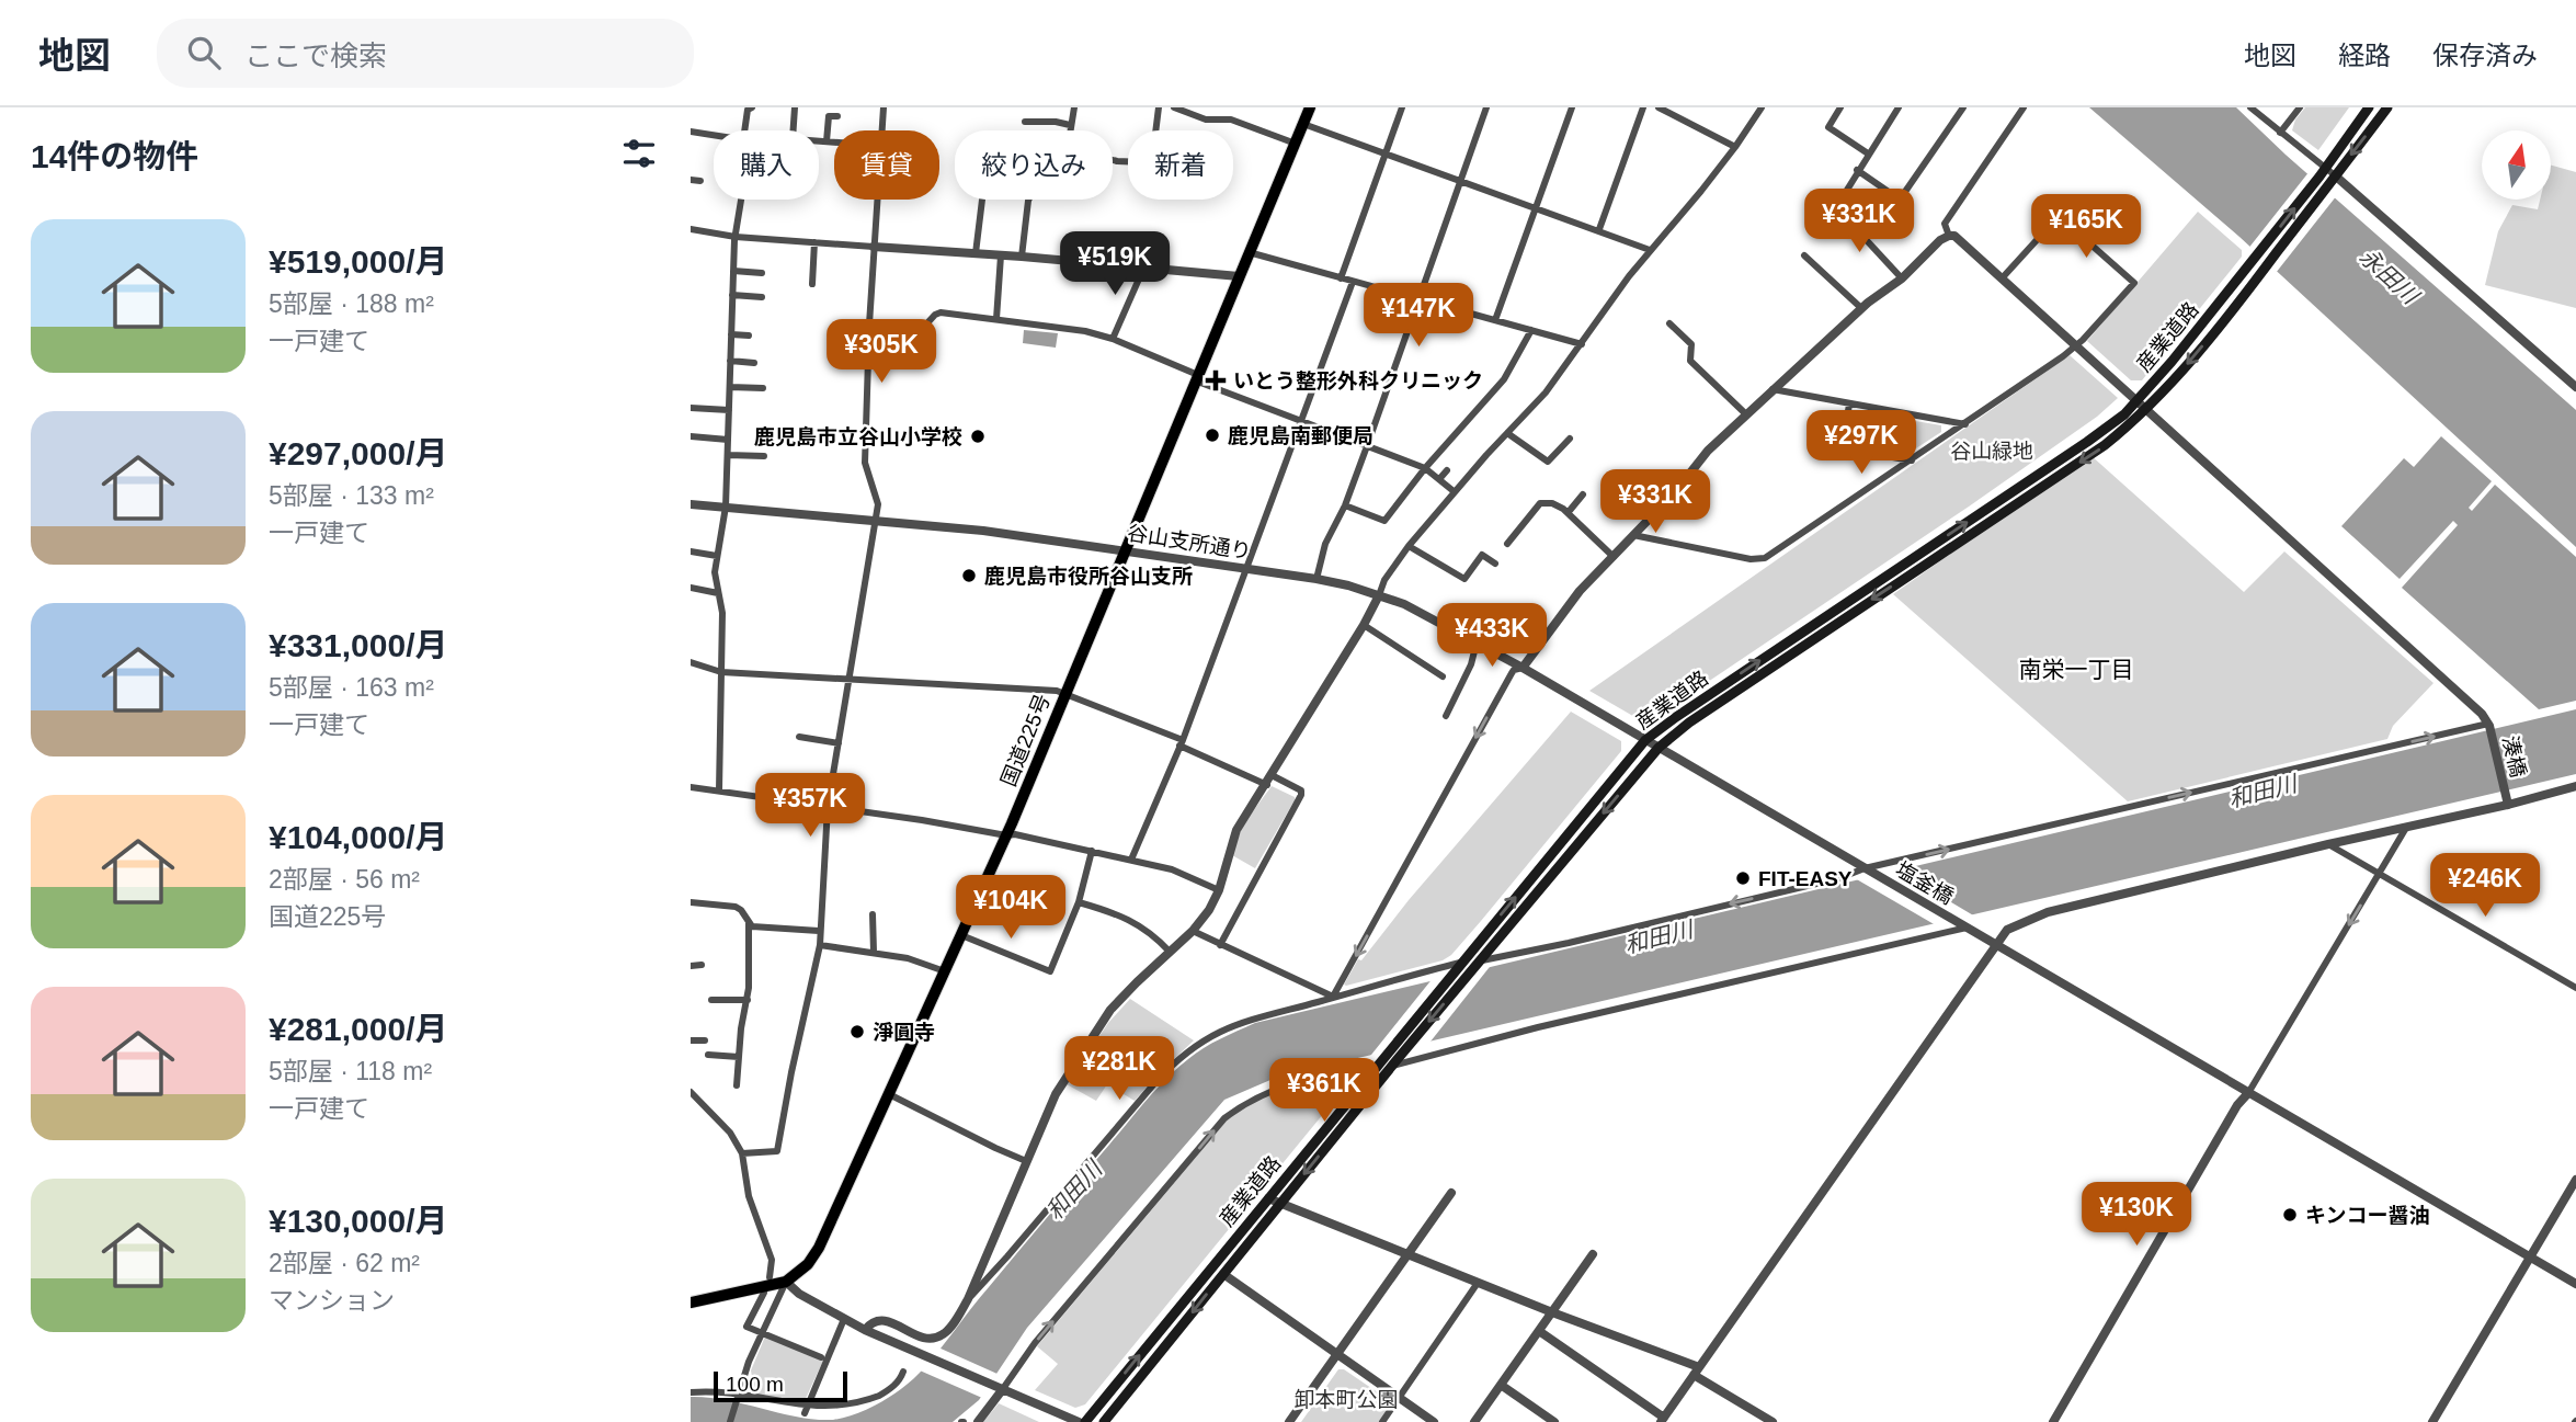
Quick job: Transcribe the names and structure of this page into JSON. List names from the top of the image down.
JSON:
{
  "streets": {
    "highway": ["国道225号"],
    "main road": ["産業道路"],
    "street": ["谷山支所通り", "湊橋", "塩釜橋"]
  },
  "crossings": [
    ["産業道路", "谷山支所通り"],
    ["産業道路", "塩釜橋"],
    ["谷山支所通り", "国道225号"],
    ["谷山支所通り", "塩釜橋"]
  ],
  "districts": ["南栄一丁目"],
  "water": ["永田川", "和田川"],
  "parks": ["谷山緑地", "卸本町公園"],
  "places": {
    "health": ["いとう整形外科クリニック"],
    "other": [
      "鹿児島南郵便局",
      "鹿児島市立谷山小学校",
      "鹿児島市役所谷山支所",
      "FIT-EASY",
      "淨圓寺",
      "キンコー醤油"
    ]
  },
  "scale_bar": "100 m",
  "north": "top",
  "page": {
    "header": "地図",
    "search": "ここで検索",
    "nav": ["地図", "経路", "保存済み"],
    "heading": "14件の物件",
    "chip": [
      "購入",
      "賃貸",
      "絞り込み",
      "新着"
    ],
    "price": [
      "¥331K",
      "¥165K",
      "¥519K",
      "¥147K",
      "¥305K",
      "¥297K",
      "¥331K",
      "¥433K",
      "¥357K",
      "¥246K",
      "¥104K",
      "¥281K",
      "¥361K",
      "¥130K"
    ],
    "list": [
      {
        "name": "¥519,000/月",
        "note": "5部屋 · 188 m² · 一戸建て"
      },
      {
        "name": "¥297,000/月",
        "note": "5部屋 · 133 m² · 一戸建て"
      },
      {
        "name": "¥331,000/月",
        "note": "5部屋 · 163 m² · 一戸建て"
      },
      {
        "name": "¥104,000/月",
        "note": "2部屋 · 56 m² · 国道225号"
      },
      {
        "name": "¥281,000/月",
        "note": "5部屋 · 118 m² · 一戸建て"
      },
      {
        "name": "¥130,000/月",
        "note": "2部屋 · 62 m² · マンション"
      }
    ],
    "scale": "100 m"
  }
}
